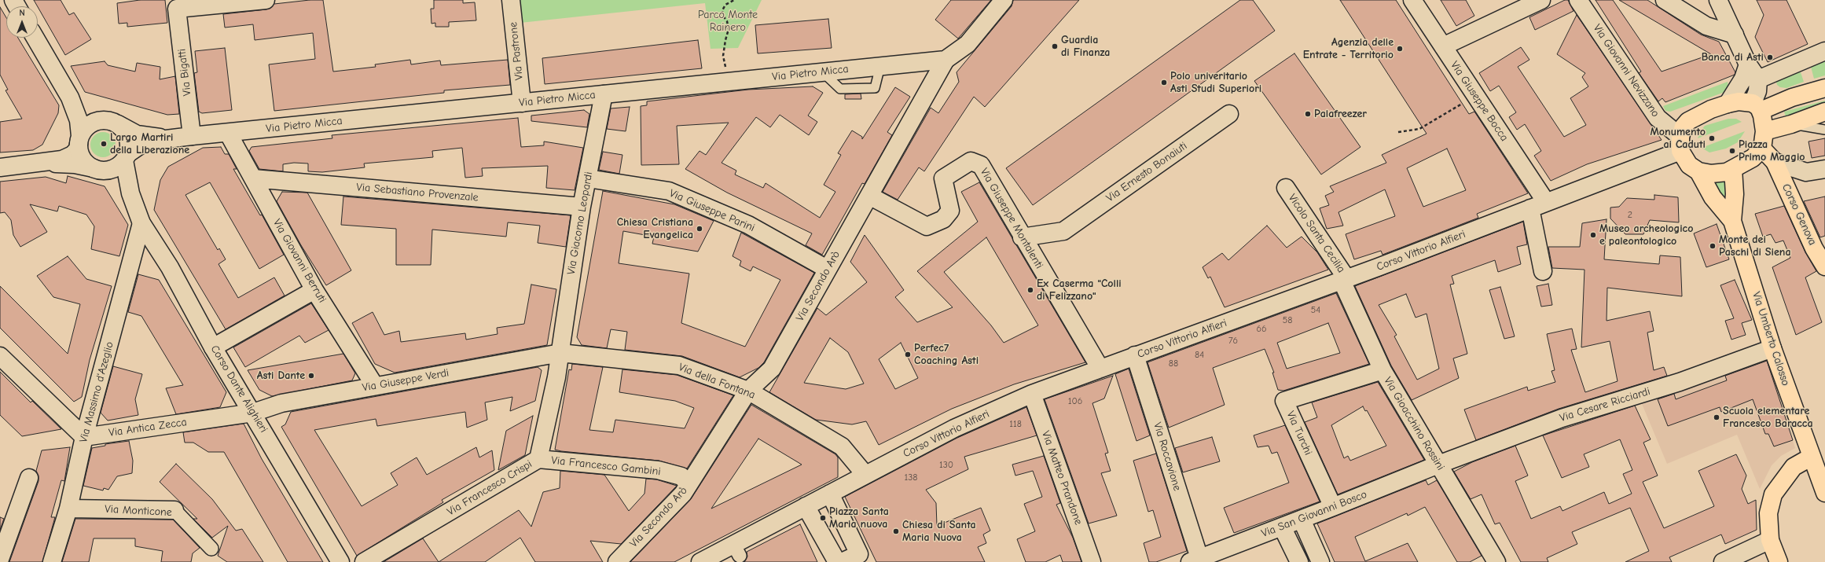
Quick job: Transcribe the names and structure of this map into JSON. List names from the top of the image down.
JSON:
{
  "streets": {
    "main road": ["Corso Genova", "Via Umberto Calosso"],
    "street": [
      "Via Pastrone",
      "Via Giovanni Nevizzano",
      "Via Bigatti",
      "Via Pietro Micca",
      "Via Giuseppe Bocca",
      "Via Ernesto Bonaiuti",
      "Via Sebastiano Provenzale",
      "Via Giuseppe Parini",
      "Via Giuseppe Montalenti",
      "Via Giacomo Leopardi",
      "Vicolo Santa Cecilia",
      "Corso Vittorio Alfieri",
      "Via Giovanni Berruti",
      "Via Secondo Arò",
      "Via Giuseppe Verdi",
      "Via della Fontana",
      "Corso Dante Alighieri",
      "Via Massimo d'Azeglio",
      "Via Cesare Ricciardi",
      "Via Gioacchino Rossini",
      "Via Antica Zecca",
      "Via Turchi",
      "Via Roccavione",
      "Via Francesco Gambini",
      "Via Matteo Prandone",
      "Via Francesco Crispi",
      "Via Monticone",
      "Via San Giovanni Bosco"
    ]
  },
  "crossings": [
    ["Via Pastrone", "Via Pietro Micca"],
    ["Via Giovanni Nevizzano", "Corso Genova"],
    ["Via Giovanni Nevizzano", "Corso Vittorio Alfieri"],
    ["Via Giovanni Nevizzano", "Via Umberto Calosso"],
    ["Via Bigatti", "Via Pietro Micca"],
    ["Via Pietro Micca", "Via Giacomo Leopardi"],
    ["Via Pietro Micca", "Via Giovanni Berruti"],
    ["Via Pietro Micca", "Via Secondo Arò"],
    ["Via Pietro Micca", "Corso Dante Alighieri"],
    ["Via Giuseppe Bocca", "Corso Vittorio Alfieri"],
    ["Via Ernesto Bonaiuti", "Via Giuseppe Montalenti"],
    ["Via Sebastiano Provenzale", "Via Giacomo Leopardi"],
    ["Via Sebastiano Provenzale", "Via Giovanni Berruti"],
    ["Via Giuseppe Parini", "Via Giacomo Leopardi"],
    ["Via Giuseppe Parini", "Via Secondo Arò"],
    ["Corso Genova", "Corso Vittorio Alfieri"],
    ["Corso Genova", "Via Umberto Calosso"],
    ["Via Giuseppe Montalenti", "Corso Vittorio Alfieri"],
    ["Via Giuseppe Montalenti", "Via Secondo Arò"],
    ["Via Giacomo Leopardi", "Via Giuseppe Verdi"],
    ["Via Giacomo Leopardi", "Via della Fontana"],
    ["Via Giacomo Leopardi", "Via Francesco Crispi"],
    ["Vicolo Santa Cecilia", "Corso Vittorio Alfieri"],
    ["Vicolo Santa Cecilia", "Via Gioacchino Rossini"],
    ["Corso Vittorio Alfieri", "Via Umberto Calosso"],
    ["Corso Vittorio Alfieri", "Via della Fontana"],
    ["Corso Vittorio Alfieri", "Via Gioacchino Rossini"],
    ["Corso Vittorio Alfieri", "Via Roccavione"],
    ["Corso Vittorio Alfieri", "Via Matteo Prandone"],
    ["Via Giovanni Berruti", "Via Giuseppe Verdi"],
    ["Via Secondo Arò", "Via della Fontana"],
    ["Via Secondo Arò", "Via Francesco Gambini"],
    ["Via Umberto Calosso", "Via Cesare Ricciardi"],
    ["Via Giuseppe Verdi", "Via della Fontana"],
    ["Via Giuseppe Verdi", "Corso Dante Alighieri"],
    ["Via Giuseppe Verdi", "Via Antica Zecca"],
    ["Via Giuseppe Verdi", "Via Francesco Crispi"],
    ["Via della Fontana", "Via Francesco Crispi"],
    ["Corso Dante Alighieri", "Via Massimo d'Azeglio"],
    ["Corso Dante Alighieri", "Via Antica Zecca"],
    ["Via Massimo d'Azeglio", "Via Antica Zecca"],
    ["Via Massimo d'Azeglio", "Via Monticone"],
    ["Via Cesare Ricciardi", "Via Gioacchino Rossini"],
    ["Via Cesare Ricciardi", "Via San Giovanni Bosco"],
    ["Via Gioacchino Rossini", "Via Turchi"],
    ["Via Gioacchino Rossini", "Via San Giovanni Bosco"],
    ["Via Turchi", "Via San Giovanni Bosco"],
    ["Via Roccavione", "Via San Giovanni Bosco"],
    ["Via Francesco Gambini", "Via Francesco Crispi"]
  ],
  "parks": ["Parco Monte Rainero"],
  "places": [
    "Guardia di Finanza",
    "Agenzia delle Entrate - Territorio",
    "Banca di Asti",
    "Polo univeritario Asti Studi Superiori",
    "Palafreezer",
    "Monumento ai Caduti",
    "Largo Martiri della Liberazione",
    "Piazza Primo Maggio",
    "Chiesa Cristiana Evangelica",
    "Museo archeologico e paleontologico",
    "Monte dei Paschi di Siena",
    "Ex Caserma \"Colli di Felizzano\"",
    "Perfec7 Coaching Asti",
    "Asti Dante",
    "Scuola elementare Francesco Baracca",
    "Piazza Santa Maria nuova",
    "Chiesa di Santa Maria Nuova"
  ],
  "house_numbers": [
    "2",
    "54",
    "58",
    "66",
    "76",
    "84",
    "88",
    "106",
    "118",
    "130",
    "138"
  ],
  "north": "top"
}
